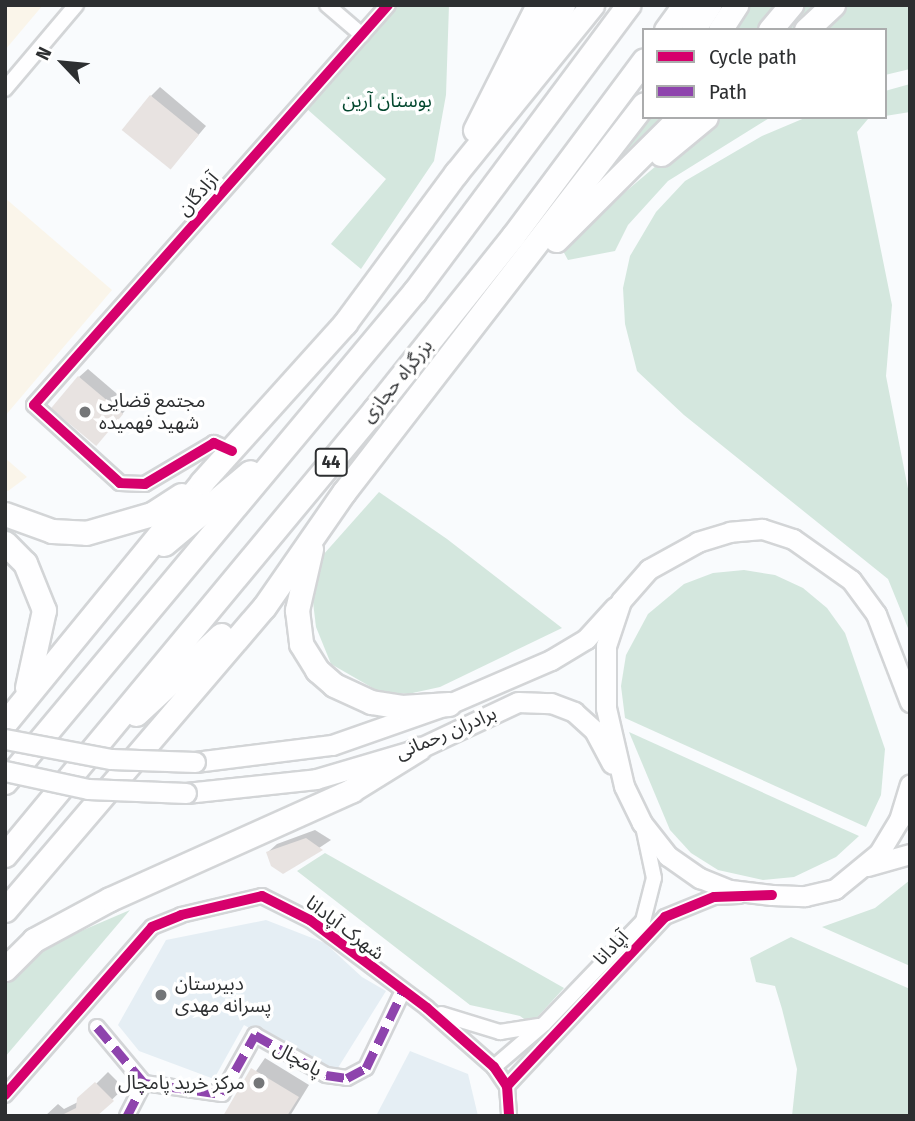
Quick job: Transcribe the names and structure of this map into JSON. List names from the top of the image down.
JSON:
{
  "streets": {
    "highway": ["بزرگراه حجازی", "44"],
    "main road": ["برادران رحمانی"],
    "street": [
      "آزادگان",
      "شهرک آپادانا",
      "آپادانا",
      "پامچال"
    ]
  },
  "crossings": [
    ["شهرک آپادانا", "آپادانا"],
    ["شهرک آپادانا", "پامچال"]
  ],
  "parks": ["بوستان آرین"],
  "places": ["مجتمع قضایی شهید فهمیده", "دبیرستان پسرانه مهدی", "مرکز خرید پامچال"],
  "legend": ["Cycle path", "Path"],
  "north": "top left"
}
